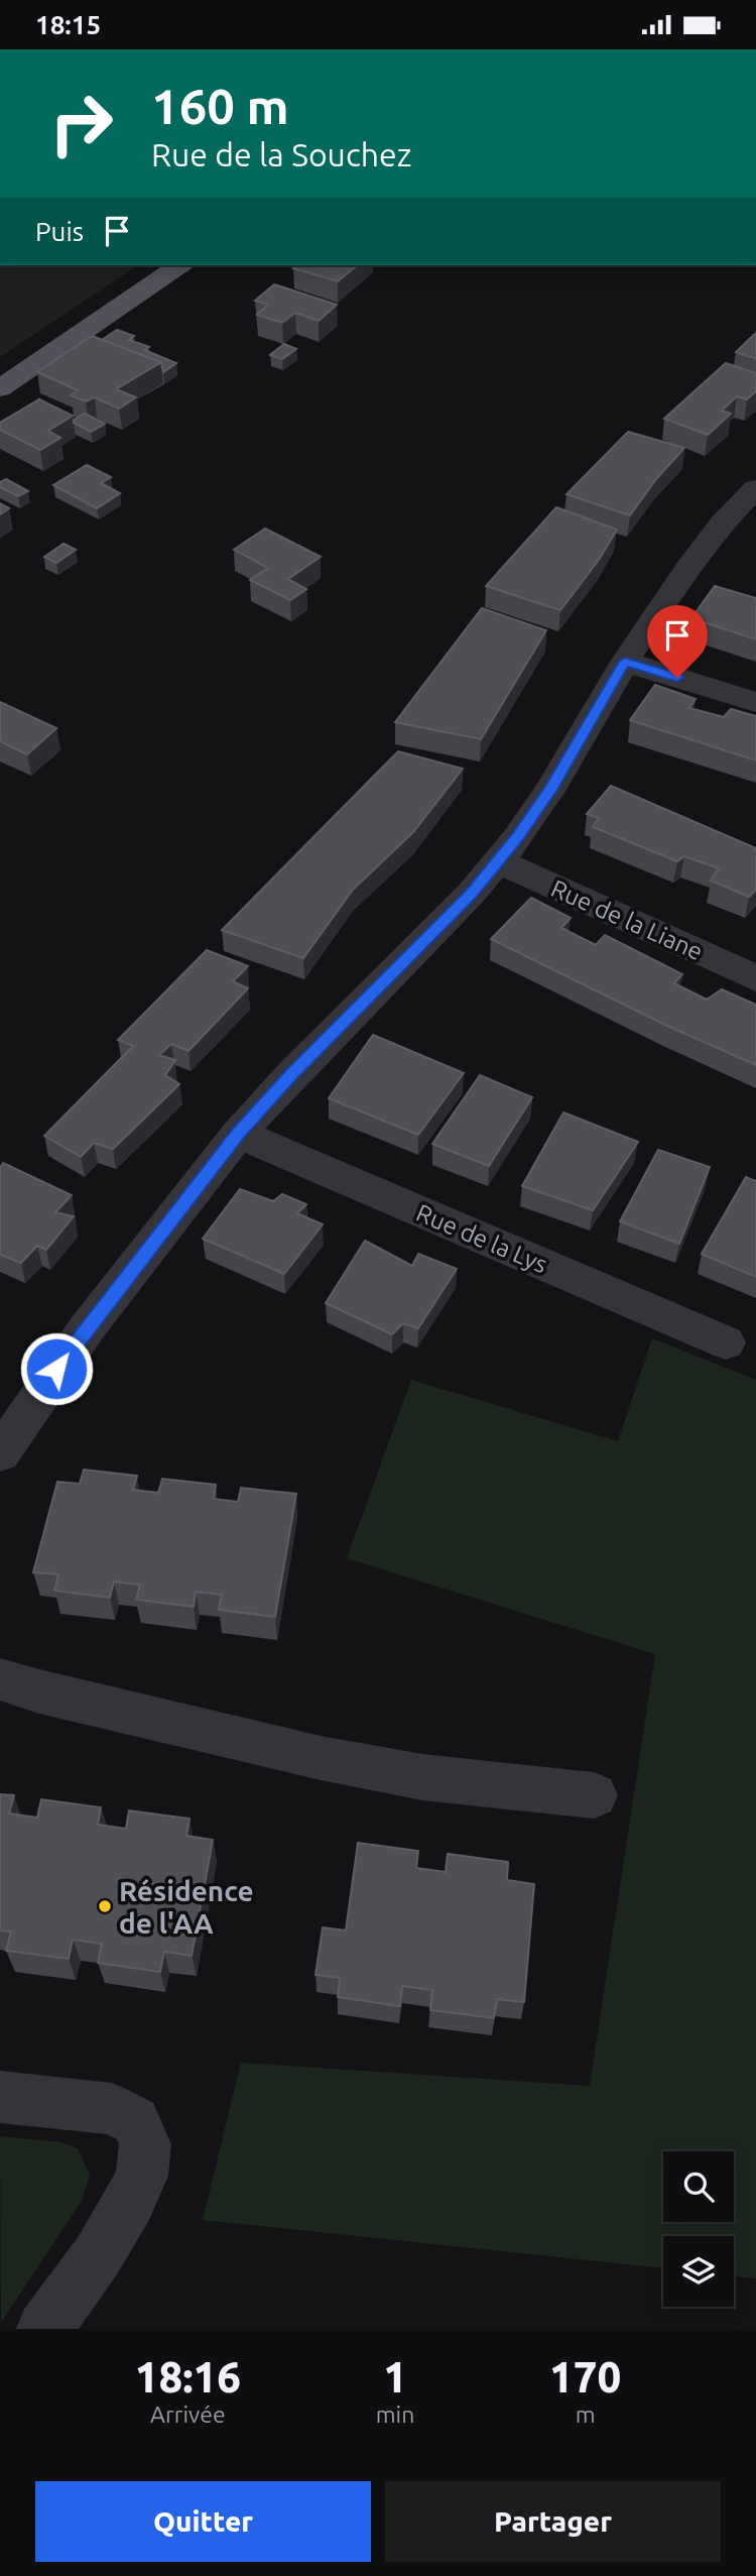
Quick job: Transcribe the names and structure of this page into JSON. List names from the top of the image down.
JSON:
{
  "streets": {
    "street": ["Rue de la Liane", "Rue de la Lys"]
  },
  "places": ["Résidence de l'AA"],
  "page": {
    "status": "18:15",
    "turn": ["160 m", "Rue de la Souchez"],
    "then": "Puis",
    "eta": [
      "18:16",
      "Arrivée",
      "1",
      "min",
      "170",
      "m"
    ],
    "buttons": ["Quitter", "Partager"]
  }
}
